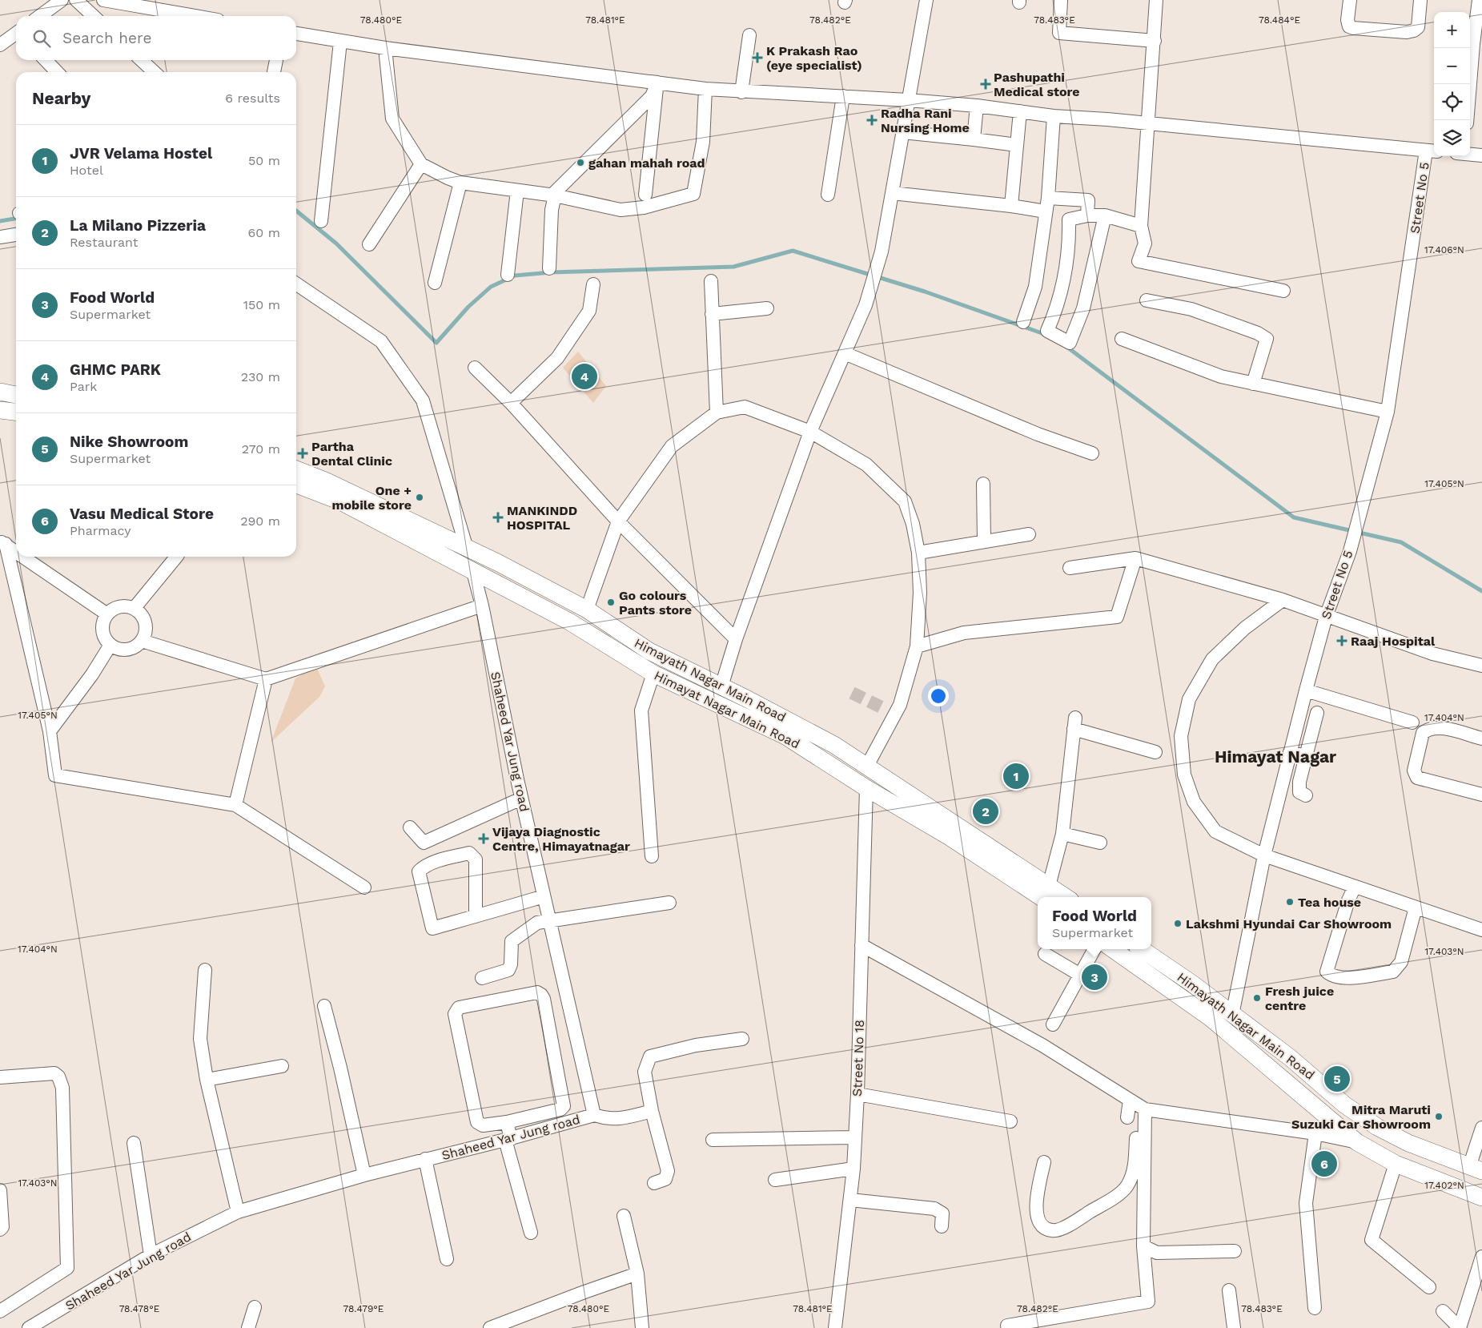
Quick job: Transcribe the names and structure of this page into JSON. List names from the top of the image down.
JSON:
{
  "streets": {
    "main road": ["Himayath Nagar Main Road", "Himayat Nagar Main Road"],
    "street": ["Street No 5", "Shaheed Yar Jung road", "Street No 18"]
  },
  "crossings": [
    ["Street No 5", "Himayath Nagar Main Road"],
    ["Himayath Nagar Main Road", "Himayat Nagar Main Road"],
    ["Himayat Nagar Main Road", "Shaheed Yar Jung road"],
    ["Himayat Nagar Main Road", "Street No 18"]
  ],
  "districts": ["Himayat Nagar"],
  "places": {
    "health": [
      "K Prakash Rao (eye specialist)",
      "Pashupathi Medical store",
      "Radha Rani Nursing Home",
      "Partha Dental Clinic",
      "MANKINDD HOSPITAL",
      "Raaj Hospital",
      "Vijaya Diagnostic Centre, Himayatnagar"
    ],
    "other": [
      "gahan mahah road",
      "One + mobile store",
      "Go colours Pants store",
      "Tea house",
      "Lakshmi Hyundai Car Showroom",
      "Fresh juice centre",
      "Mitra Maruti Suzuki Car Showroom"
    ]
  },
  "page": {
    "map_buttons": ["+", "−"],
    "search": "Search here",
    "heading": ["Nearby", "6 results"],
    "list": [
      {
        "mark": "1",
        "name": "JVR Velama Hostel",
        "note": "Hotel",
        "value": "50 m"
      },
      {
        "mark": "2",
        "name": "La Milano Pizzeria",
        "note": "Restaurant",
        "value": "60 m"
      },
      {
        "mark": "3",
        "name": "Food World",
        "note": "Supermarket",
        "value": "150 m"
      },
      {
        "mark": "4",
        "name": "GHMC PARK",
        "note": "Park",
        "value": "230 m"
      },
      {
        "mark": "5",
        "name": "Nike Showroom",
        "note": "Supermarket",
        "value": "270 m"
      },
      {
        "mark": "6",
        "name": "Vasu Medical Store",
        "note": "Pharmacy",
        "value": "290 m"
      }
    ],
    "pins": [
      "4",
      "1",
      "2",
      "3",
      "5",
      "6"
    ],
    "popup": ["Food World", "Supermarket"]
  },
  "coordinates": [
    "78.480°E",
    "78.481°E",
    "78.482°E",
    "78.483°E",
    "78.484°E",
    "17.406°N",
    "17.405°N",
    "17.404°N",
    "17.403°N",
    "17.402°N",
    "78.478°E",
    "78.479°E"
  ]
}
